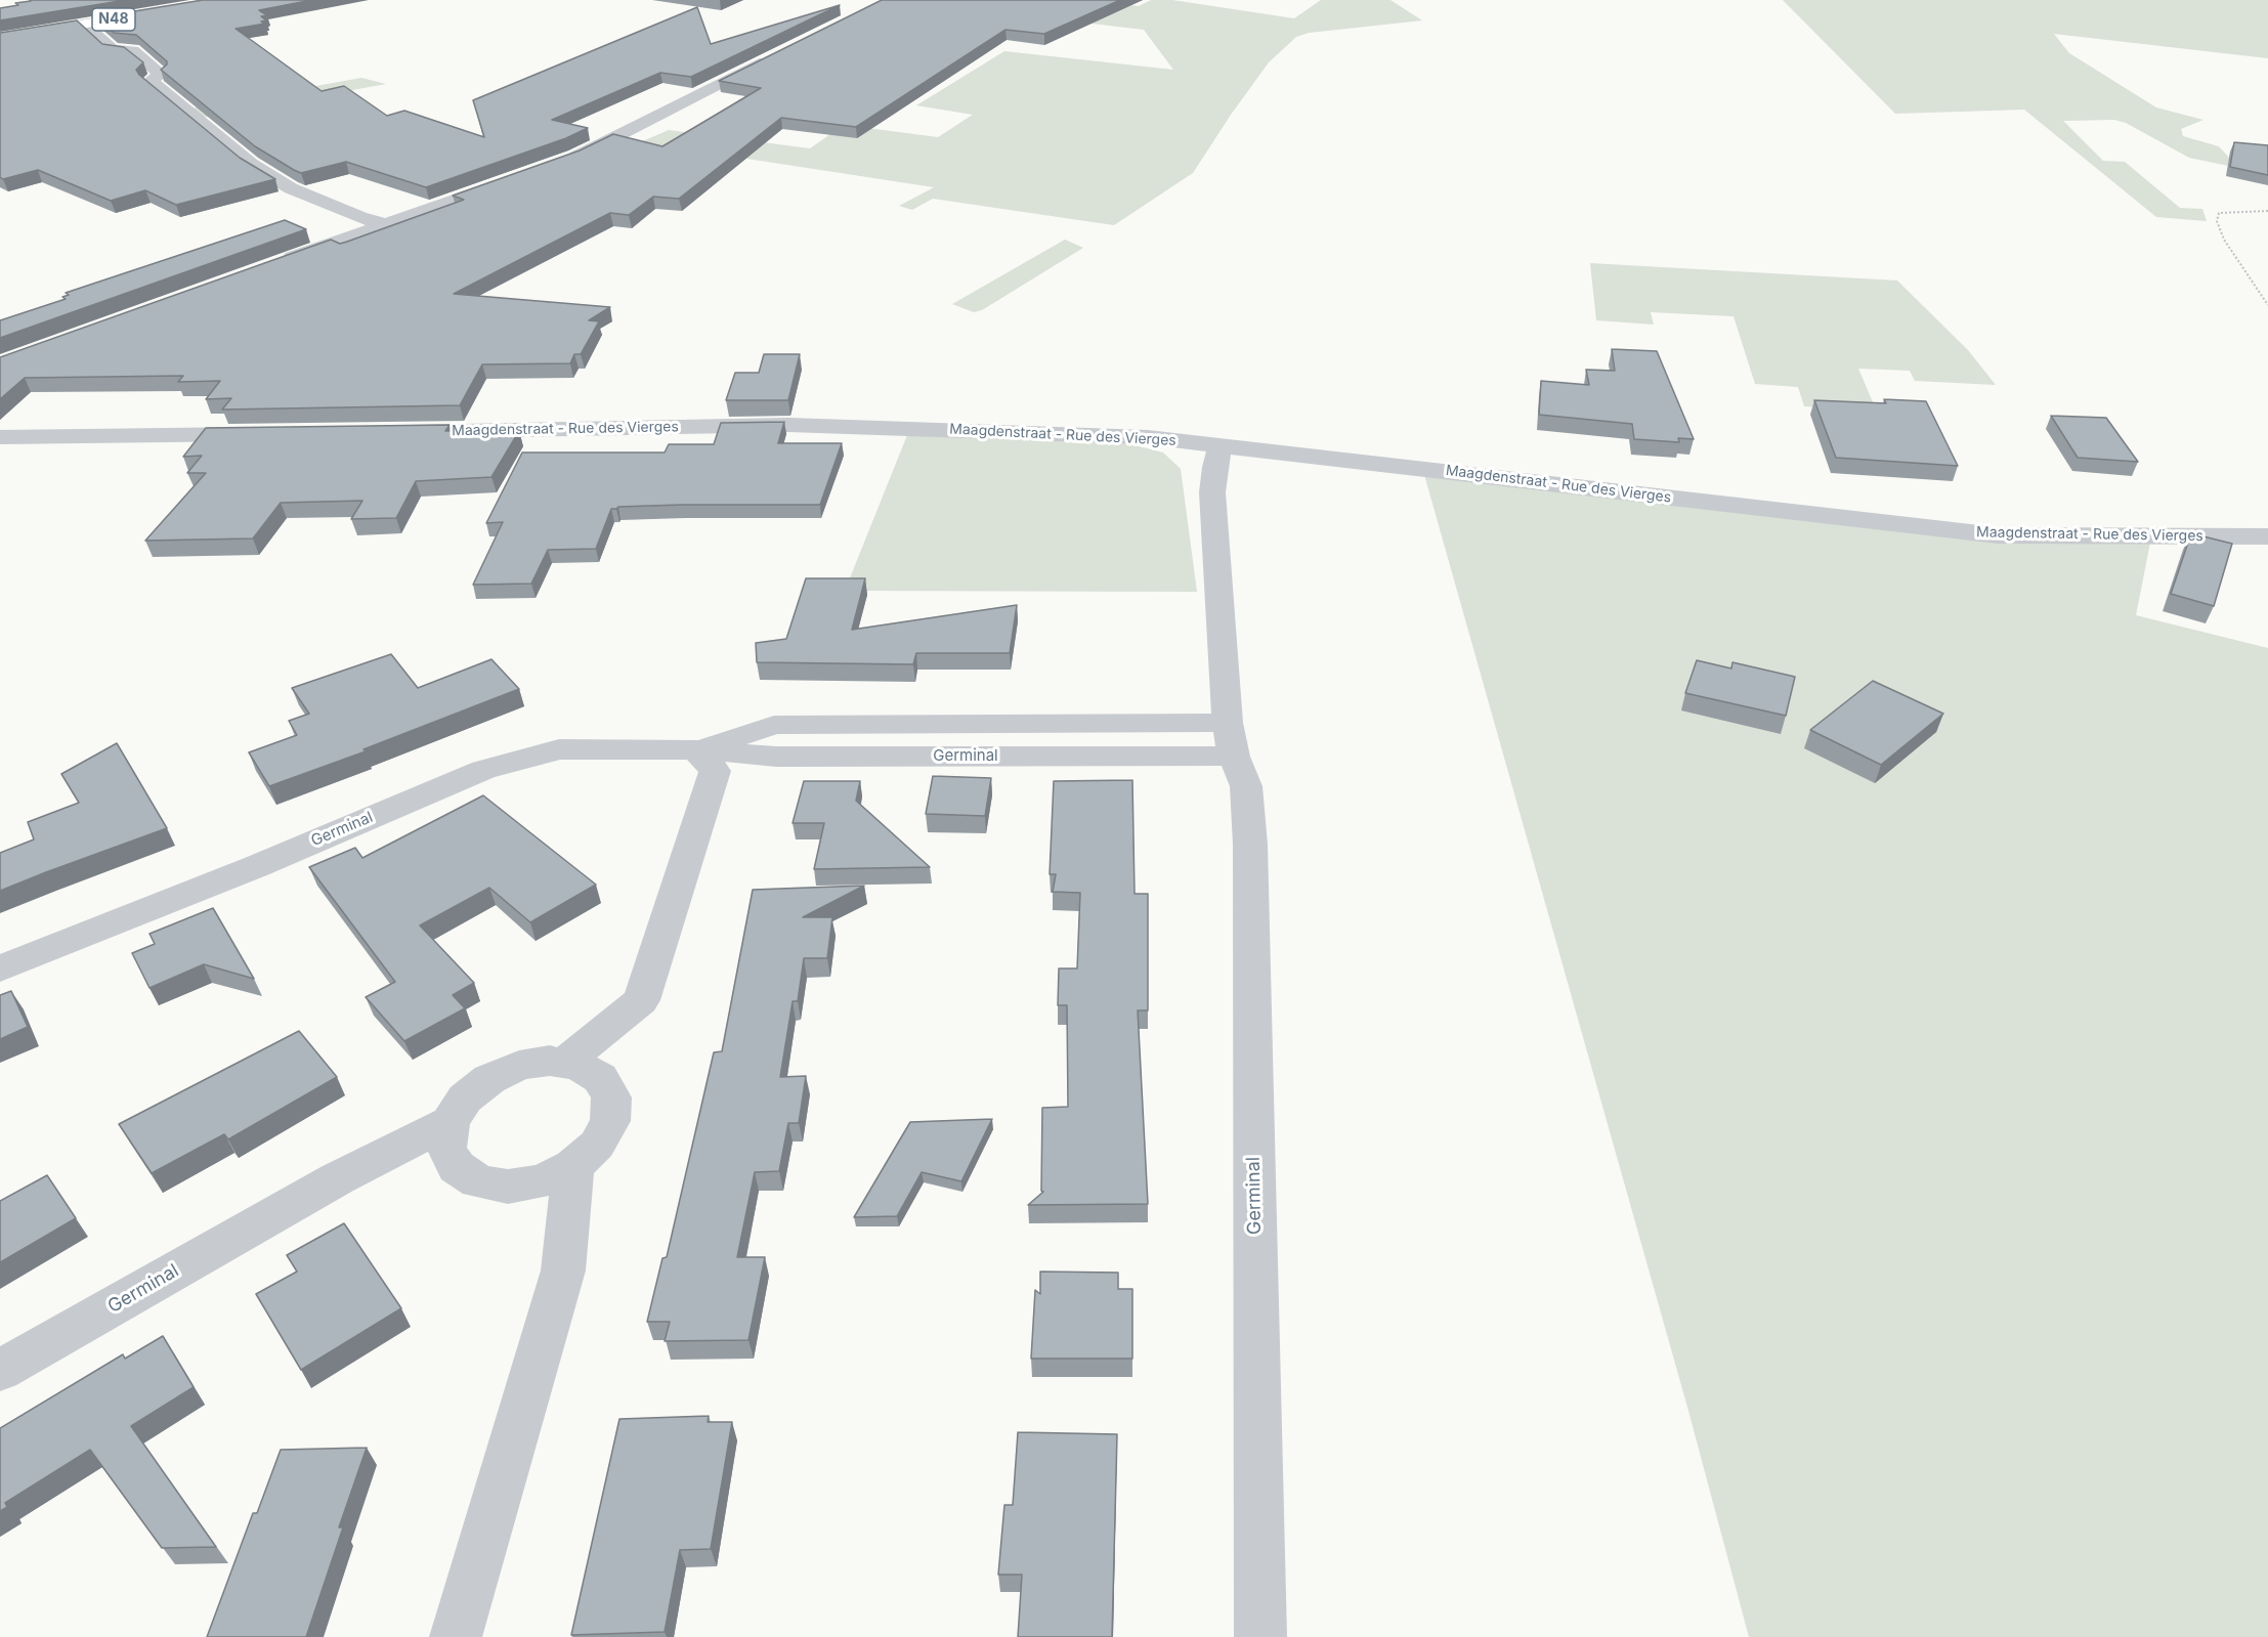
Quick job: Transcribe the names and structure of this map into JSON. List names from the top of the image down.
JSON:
{
  "streets": {
    "main road": ["N48"],
    "street": ["Maagdenstraat - Rue des Vierges", "Germinal"]
  },
  "crossings": [
    ["Maagdenstraat - Rue des Vierges", "Germinal"]
  ]
}
